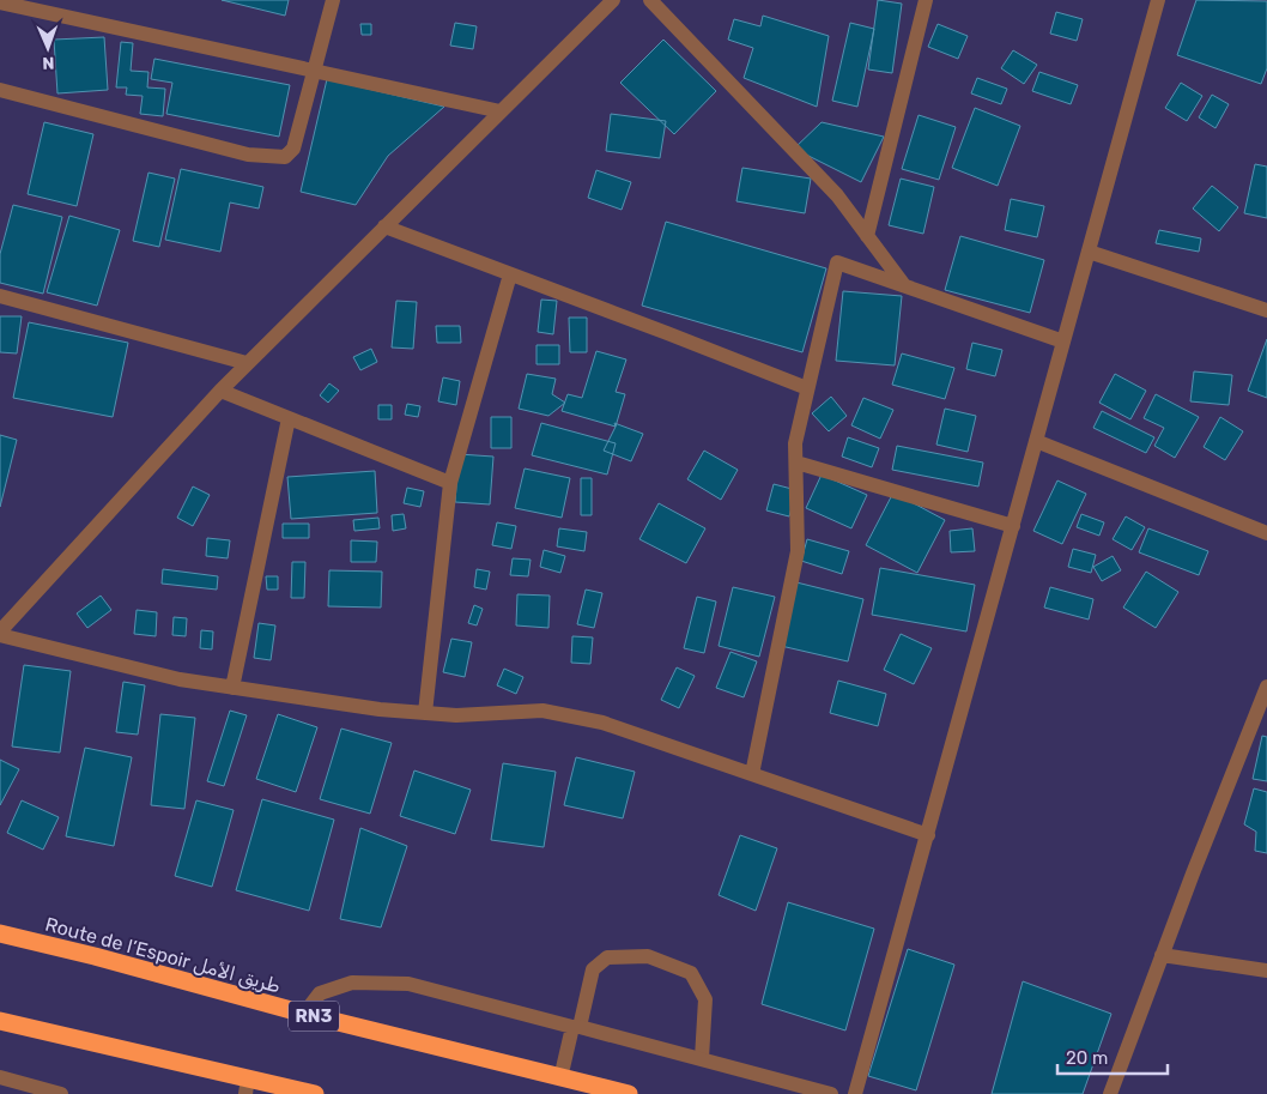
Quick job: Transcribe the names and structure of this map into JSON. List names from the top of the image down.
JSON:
{
  "streets": {
    "highway": ["Route de l’Espoir طريق الأمل", "RN3"]
  },
  "scale_bar": "20 m",
  "north": "bottom"
}
